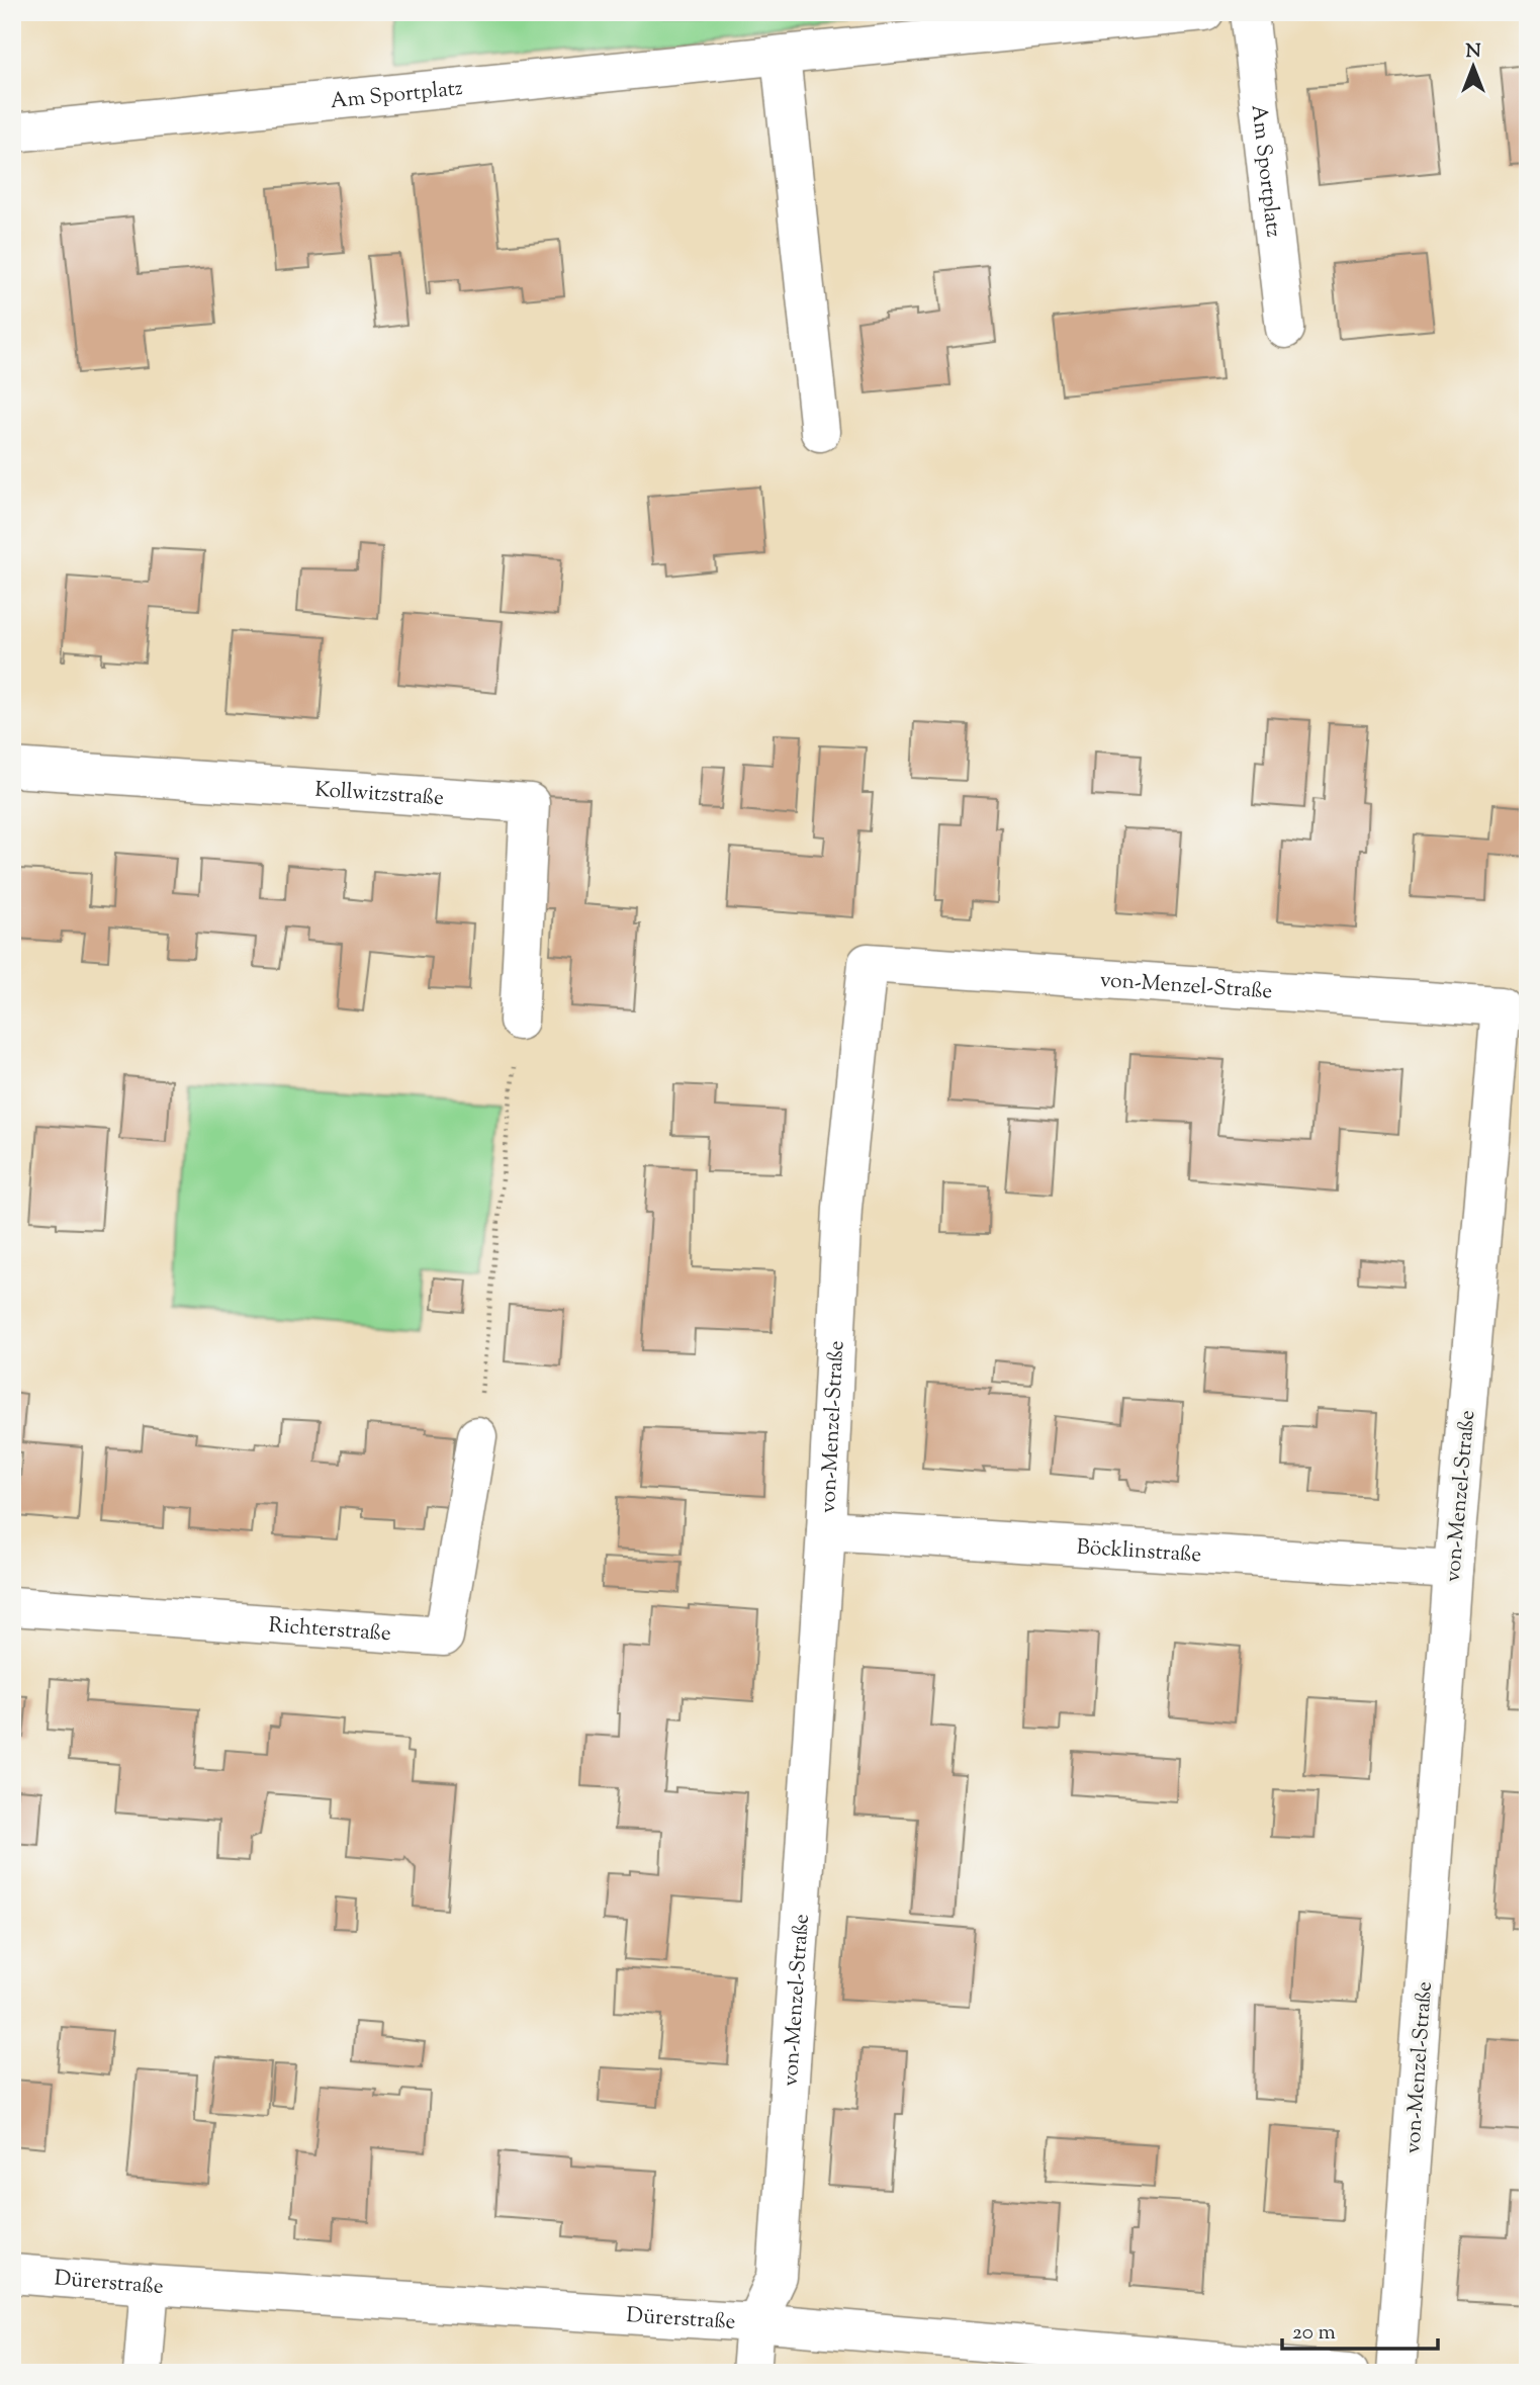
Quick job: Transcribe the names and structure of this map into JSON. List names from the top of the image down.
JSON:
{
  "streets": {
    "street": [
      "Am Sportplatz",
      "Kollwitzstraße",
      "von-Menzel-Straße",
      "Böcklinstraße",
      "Richterstraße",
      "Dürerstraße"
    ]
  },
  "crossings": [
    ["von-Menzel-Straße", "Böcklinstraße"],
    ["von-Menzel-Straße", "Dürerstraße"]
  ],
  "scale_bar": "20 m",
  "north": "top"
}
